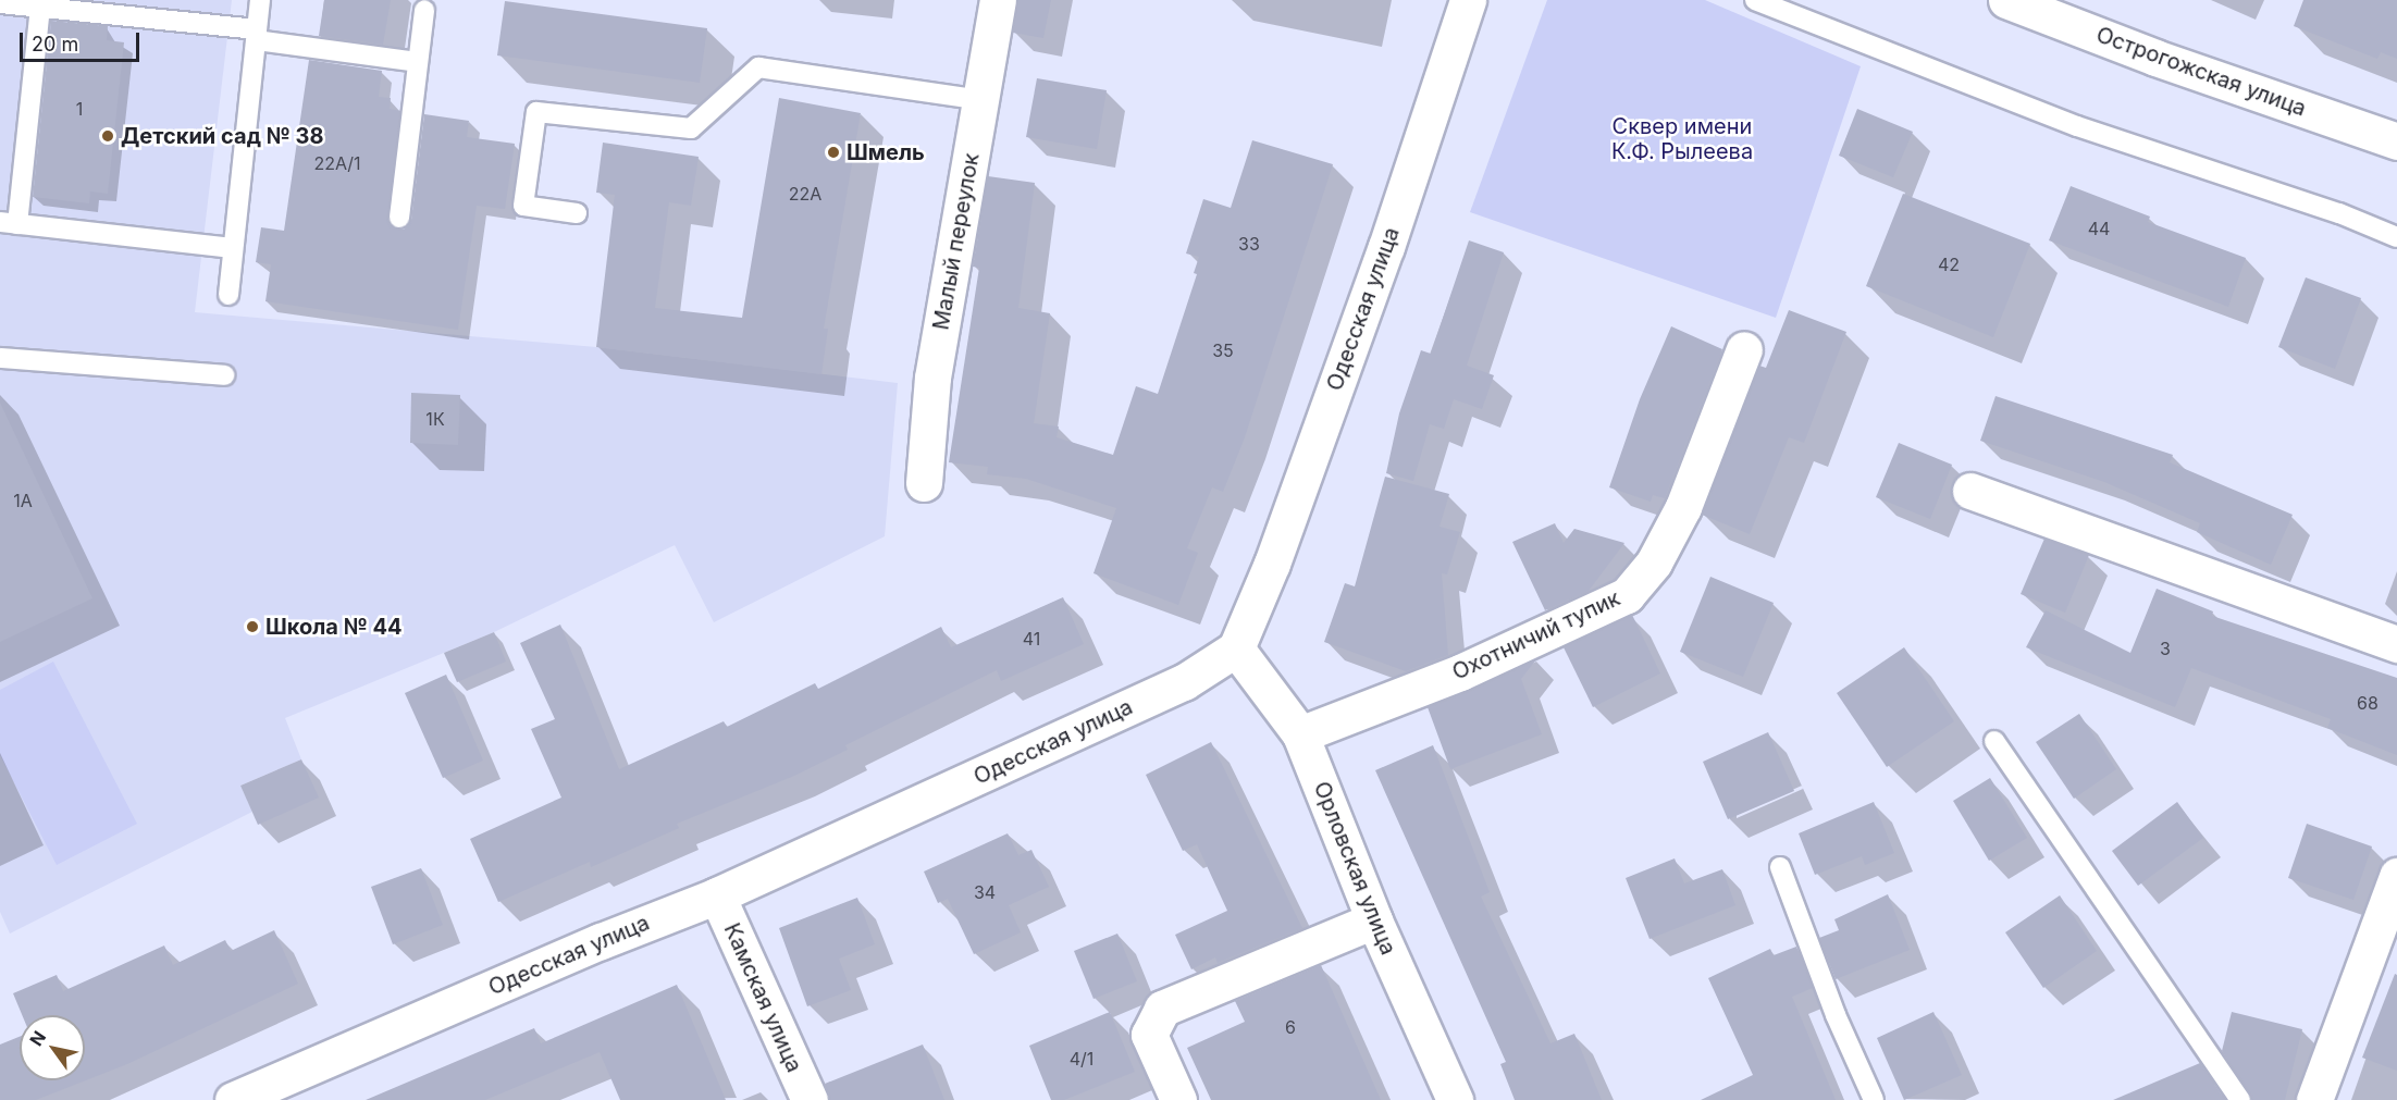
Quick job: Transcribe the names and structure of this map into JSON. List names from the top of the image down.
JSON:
{
  "streets": {
    "street": [
      "Острогожская улица",
      "Малый переулок",
      "Одесская улица",
      "Охотничий тупик",
      "Орловская улица",
      "Камская улица"
    ]
  },
  "crossings": [
    ["Одесская улица", "Орловская улица"],
    ["Одесская улица", "Камская улица"],
    ["Охотничий тупик", "Орловская улица"]
  ],
  "parks": ["Сквер имени К.Ф. Рылеева"],
  "places": ["Детский сад № 38", "Шмель", "Школа № 44"],
  "house_numbers": [
    "1",
    "22А/1",
    "22А",
    "44",
    "33",
    "42",
    "35",
    "1К",
    "1А",
    "41",
    "3",
    "68",
    "34",
    "6",
    "4/1"
  ],
  "scale_bar": "20 m",
  "north": "top left"
}
